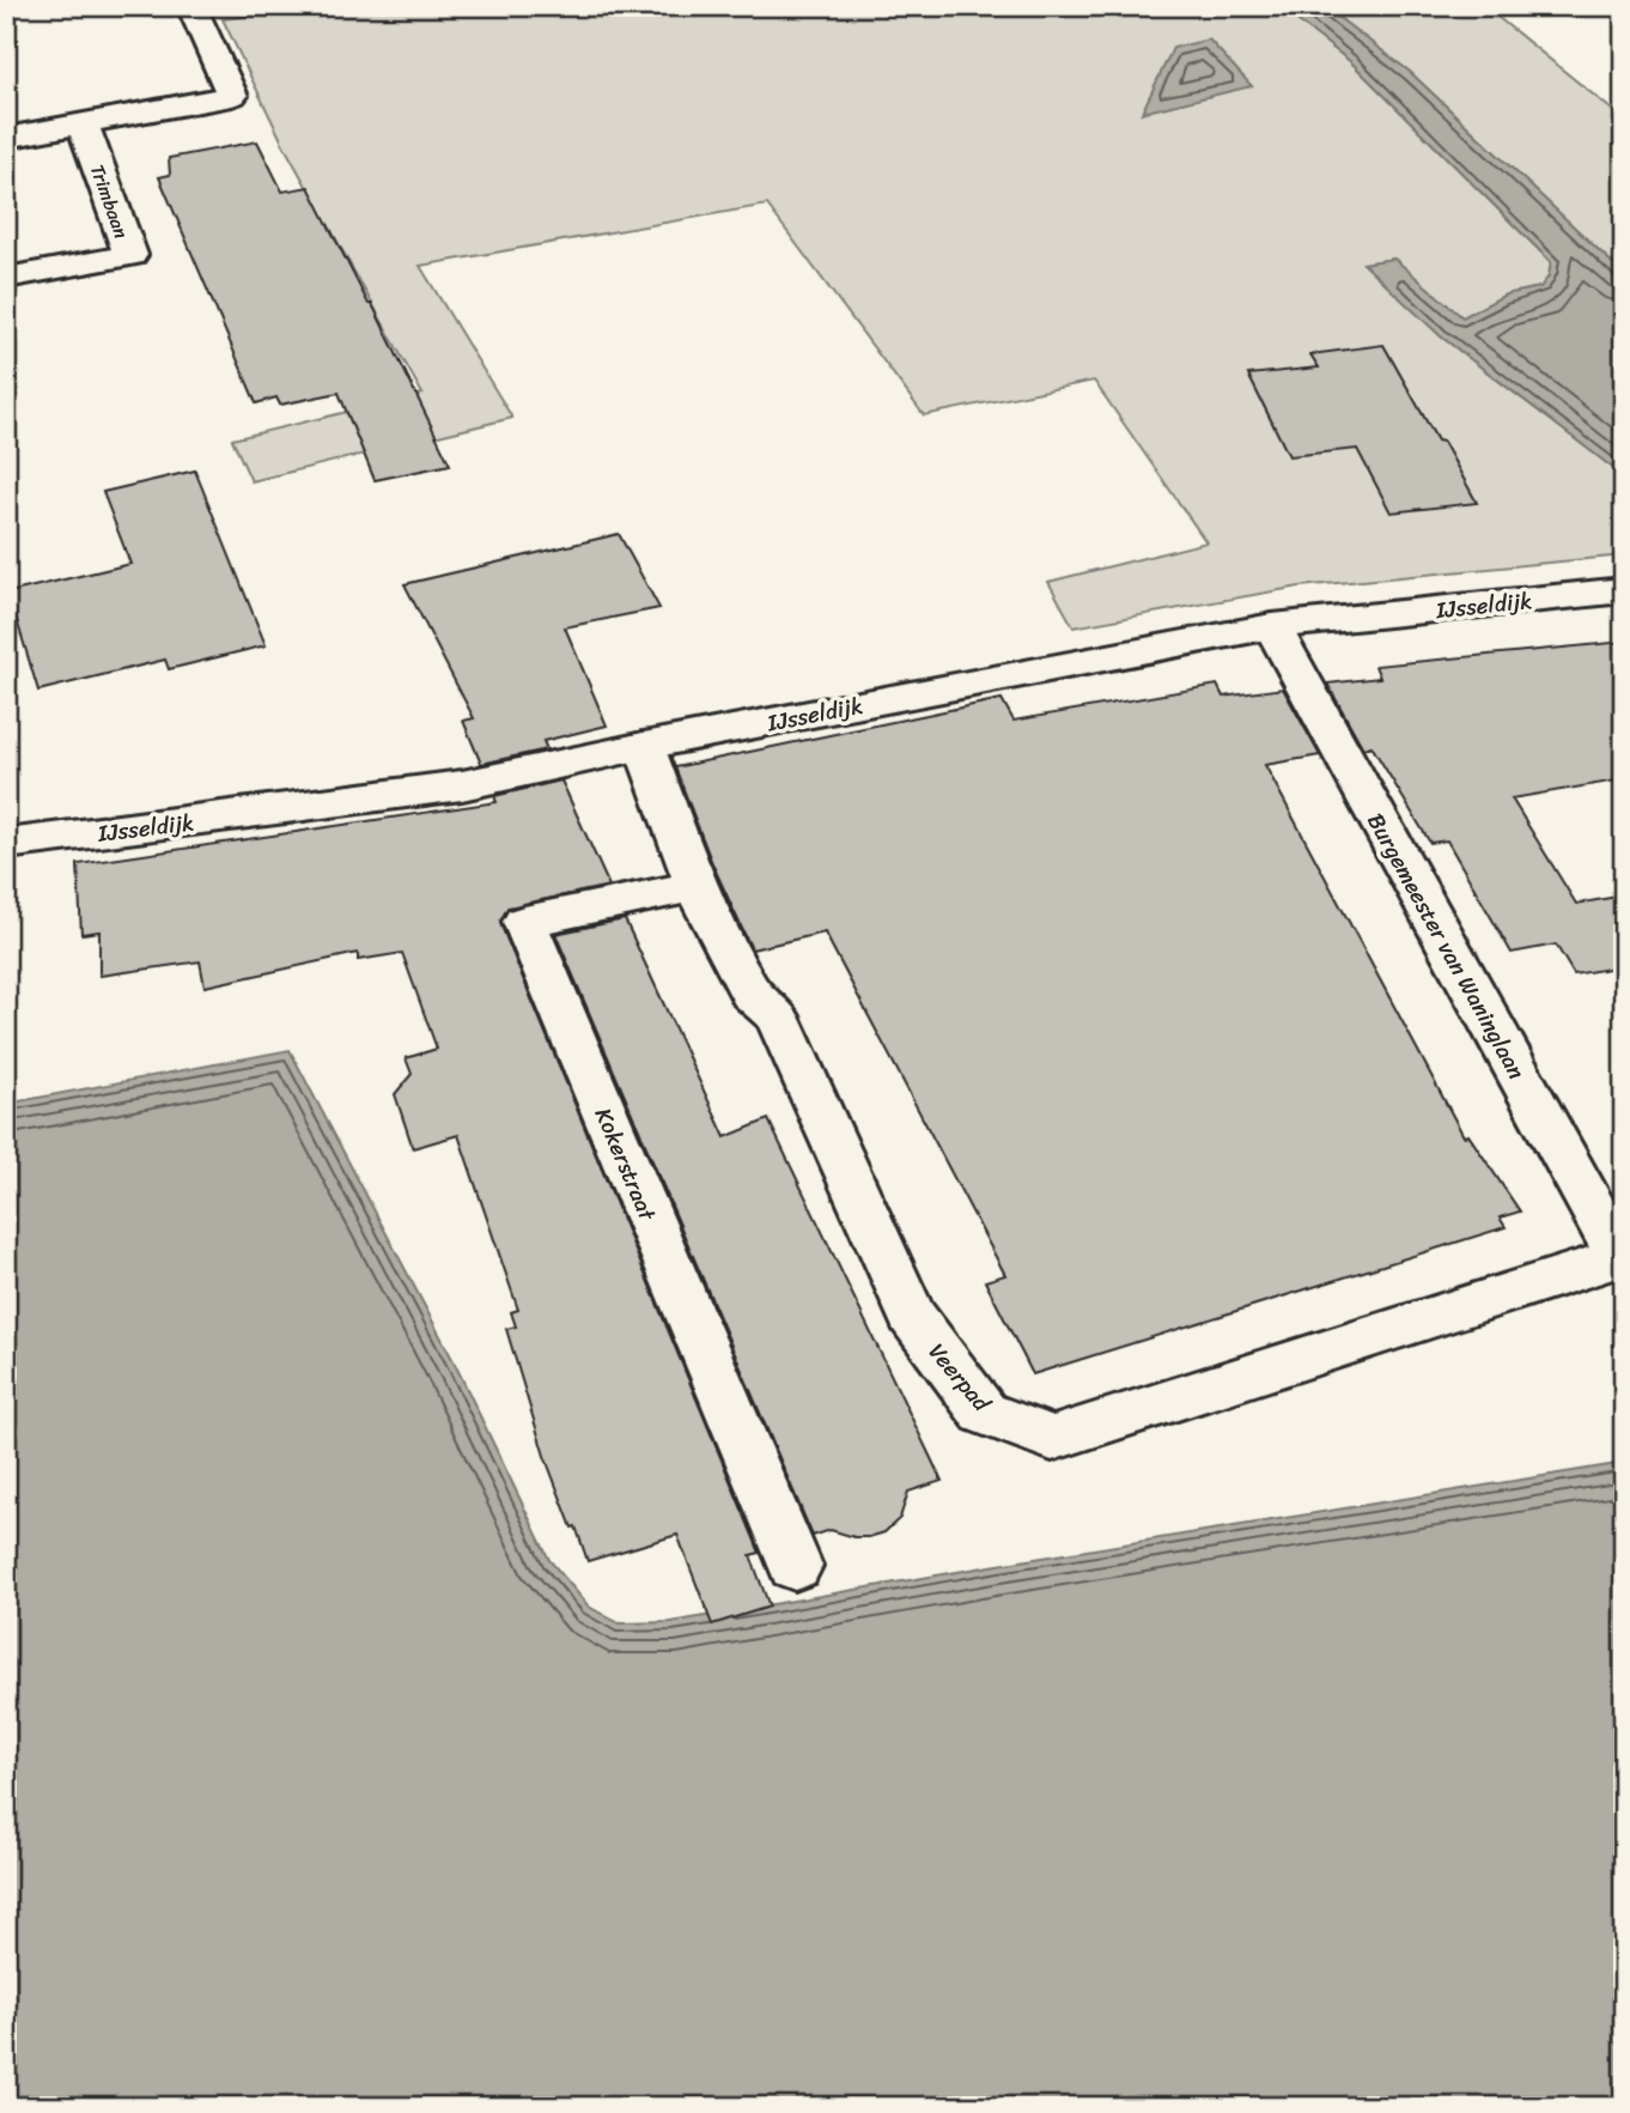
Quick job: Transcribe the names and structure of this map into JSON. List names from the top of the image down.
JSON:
{
  "streets": {
    "street": [
      "Trimbaan",
      "IJsseldijk",
      "Burgemeester van Waninglaan",
      "Kokerstraat",
      "Veerpad"
    ]
  },
  "crossings": [
    ["IJsseldijk", "Burgemeester van Waninglaan"],
    ["IJsseldijk", "Veerpad"],
    ["Burgemeester van Waninglaan", "Veerpad"],
    ["Kokerstraat", "Veerpad"]
  ]
}
